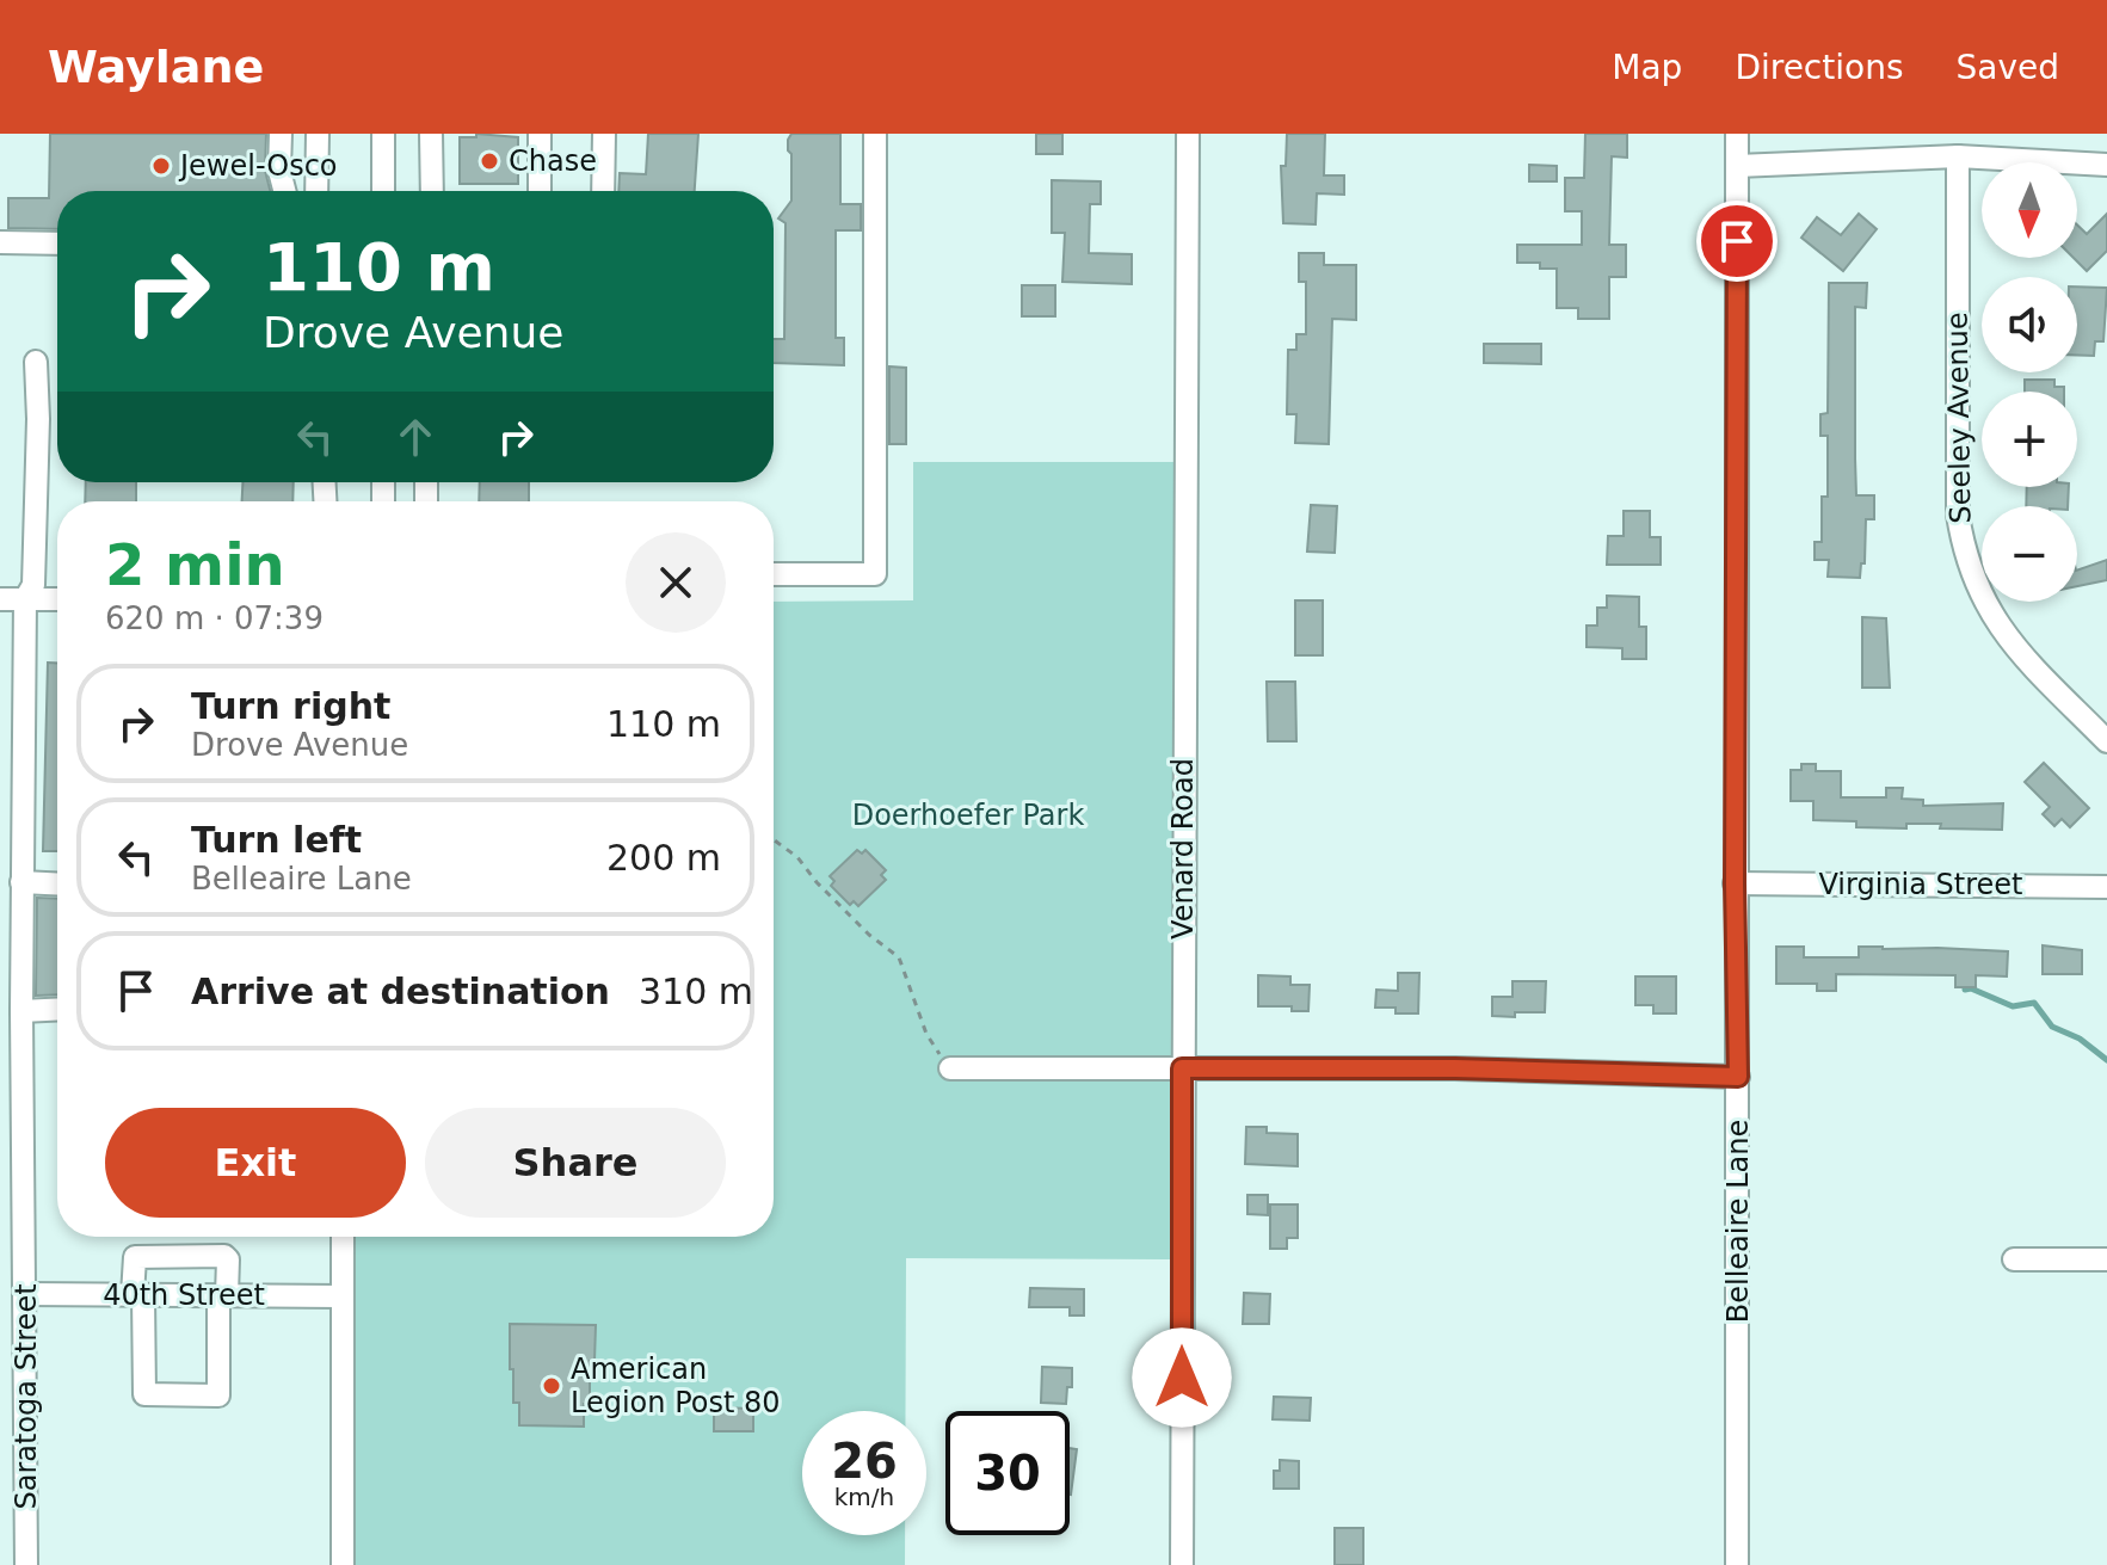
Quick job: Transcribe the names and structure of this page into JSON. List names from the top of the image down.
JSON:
{
  "streets": {
    "street": [
      "Seeley Avenue",
      "Venard Road",
      "Virginia Street",
      "Belleaire Lane",
      "40th Street",
      "Saratoga Street"
    ]
  },
  "crossings": [
    ["Virginia Street", "Belleaire Lane"],
    ["40th Street", "Saratoga Street"]
  ],
  "parks": ["Doerhoefer Park"],
  "places": ["Chase", "Jewel-Osco", "American Legion Post 80"],
  "north": "bottom",
  "page": {
    "header": "Waylane",
    "nav": ["Map", "Directions", "Saved"],
    "map_buttons": ["+", "−"],
    "turn": ["110 m", "Drove Avenue"],
    "heading": ["2 min", "620 m · 07:39"],
    "list": [
      {
        "name": "Turn right",
        "note": "Drove Avenue",
        "value": "110 m"
      },
      {
        "name": "Turn left",
        "note": "Belleaire Lane",
        "value": "200 m"
      },
      {
        "name": "Arrive at destination",
        "value": "310 m"
      }
    ],
    "buttons": ["Exit", "Share"],
    "speed": "26 km/h",
    "limit": "30"
  }
}
